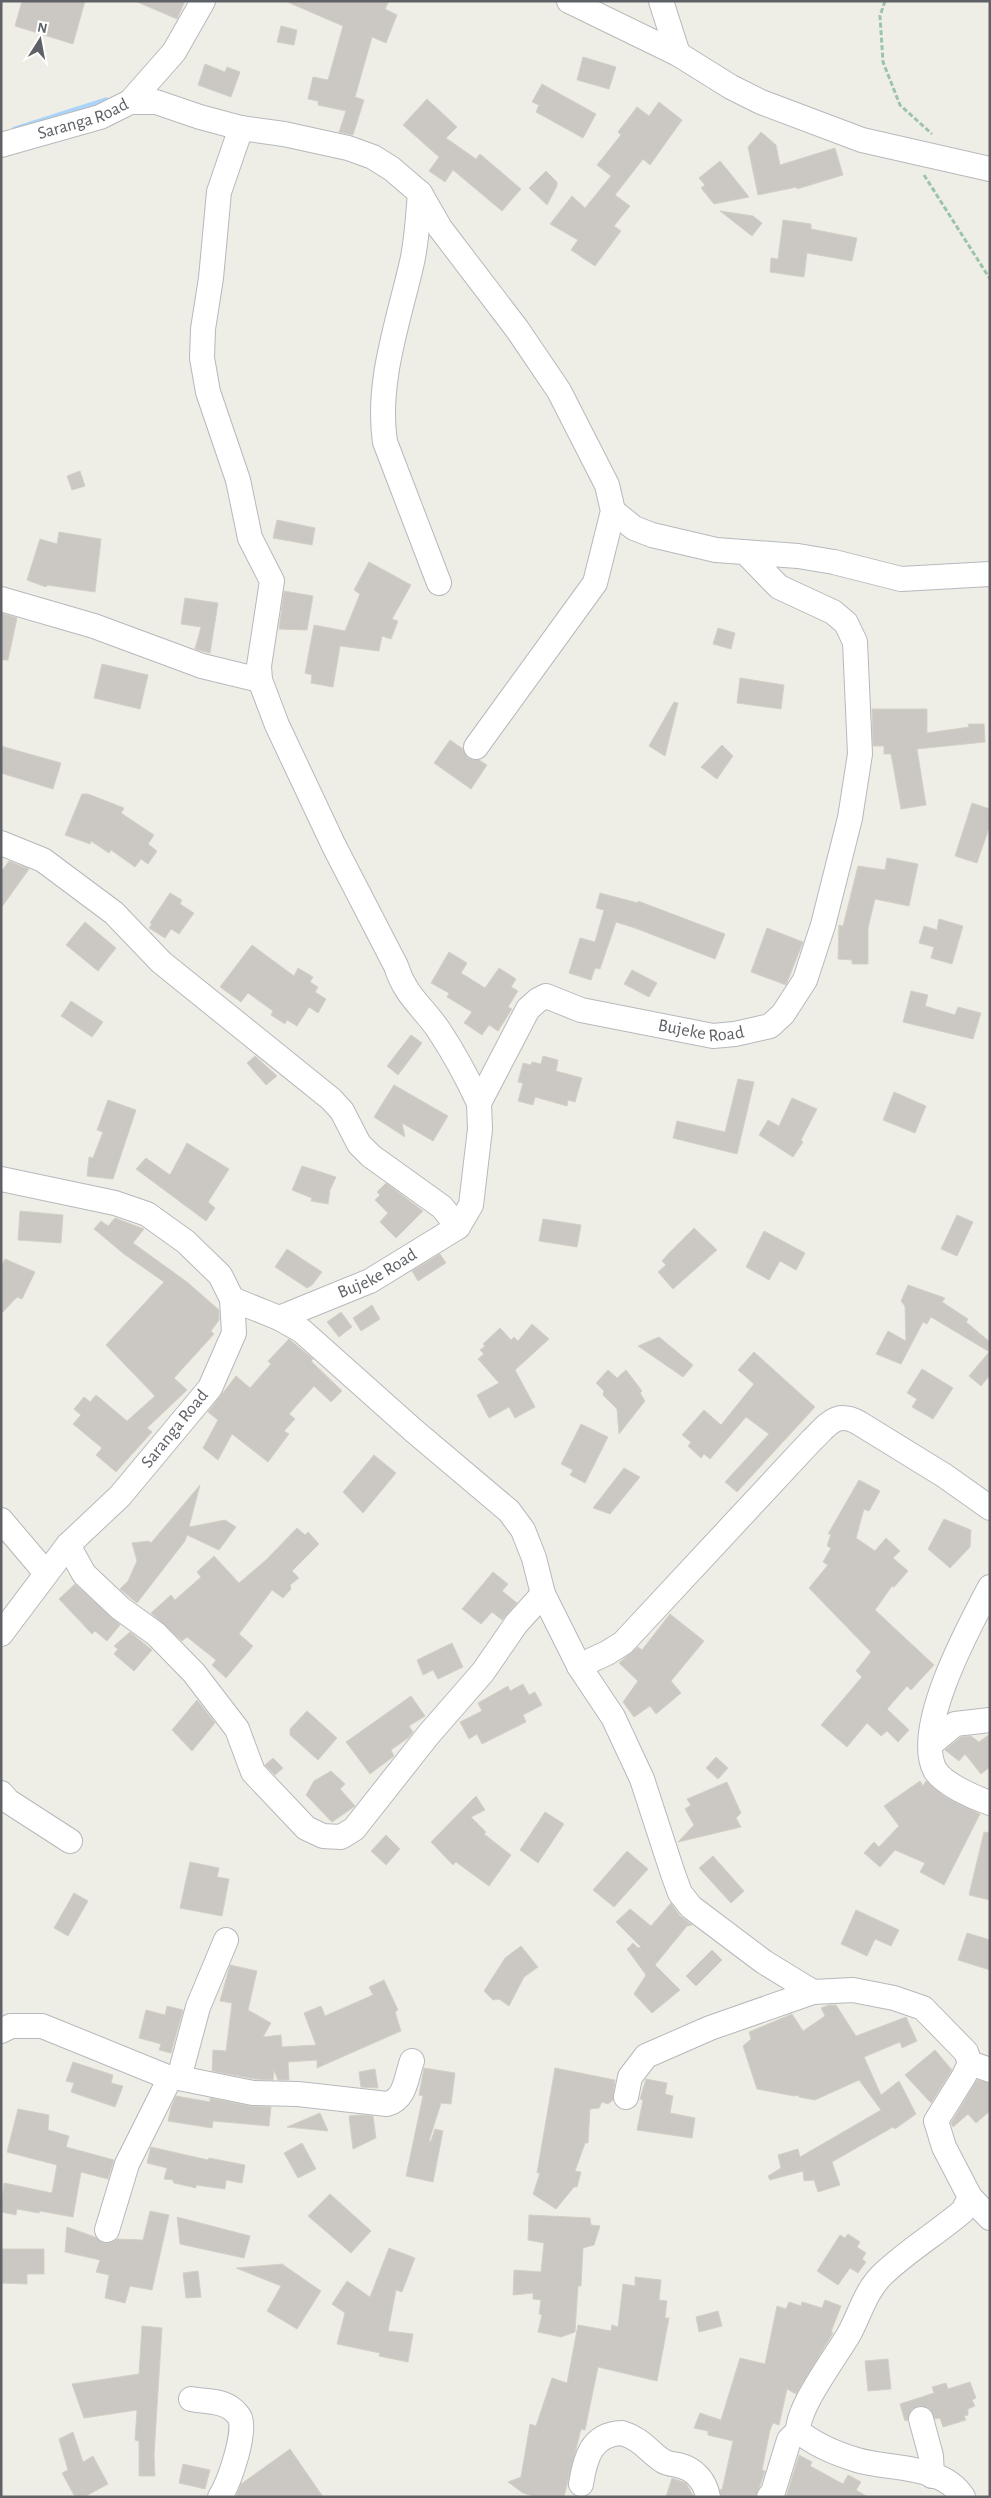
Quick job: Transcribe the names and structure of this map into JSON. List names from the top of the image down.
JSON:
{
  "streets": {
    "street": ["Saranga Road", "Bujeke Road"]
  },
  "north": "top"
}
